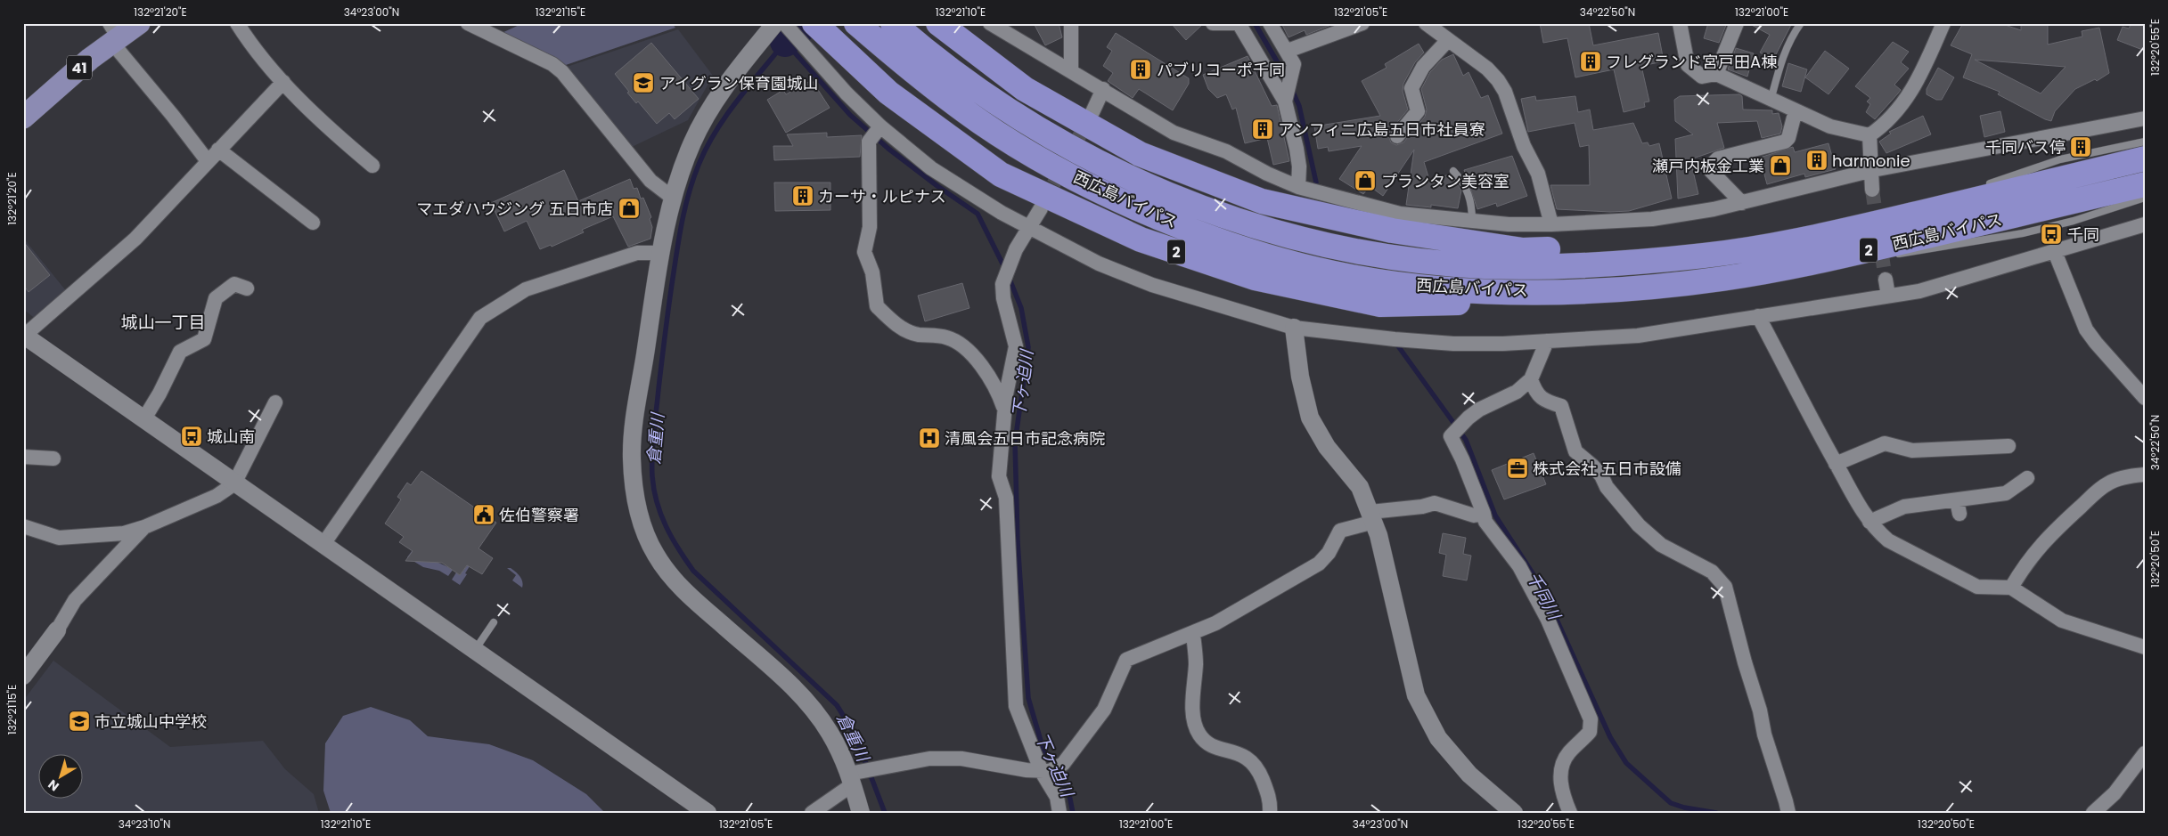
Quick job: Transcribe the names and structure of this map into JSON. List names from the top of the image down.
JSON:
{
  "streets": {
    "highway": ["西広島バイパス", "2"],
    "main road": ["41"]
  },
  "crossings": [
    ["西広島バイパス", "2"]
  ],
  "districts": ["城山一丁目"],
  "water": ["下ヶ迫川", "倉重川", "千同川"],
  "places": {
    "building": [
      "フレグランド宮戸田A棟",
      "パブリコーポ千同",
      "アンフィニ広島五日市社員寮",
      "千同バス停",
      "harmonie",
      "カーサ・ルピナス"
    ],
    "school or university": ["アイグラン保育園城山", "市立城山中学校"],
    "shop": ["瀬戸内板金工業", "プランタン美容室", "マエダハウジング 五日市店"],
    "bus stop": ["千同", "城山南"],
    "hospital": ["清風会五日市記念病院"],
    "office": ["株式会社 五日市設備"],
    "public building": ["佐伯警察署"]
  },
  "north": "bottom left",
  "coordinates": [
    "132°21'20\"E",
    "34°23'00\"N",
    "132°21'15\"E",
    "132°21'10\"E",
    "132°21'05\"E",
    "34°22'50\"N",
    "132°21'00\"E",
    "132°20'55\"E",
    "132°20'50\"E",
    "34°23'10\"N"
  ]
}
